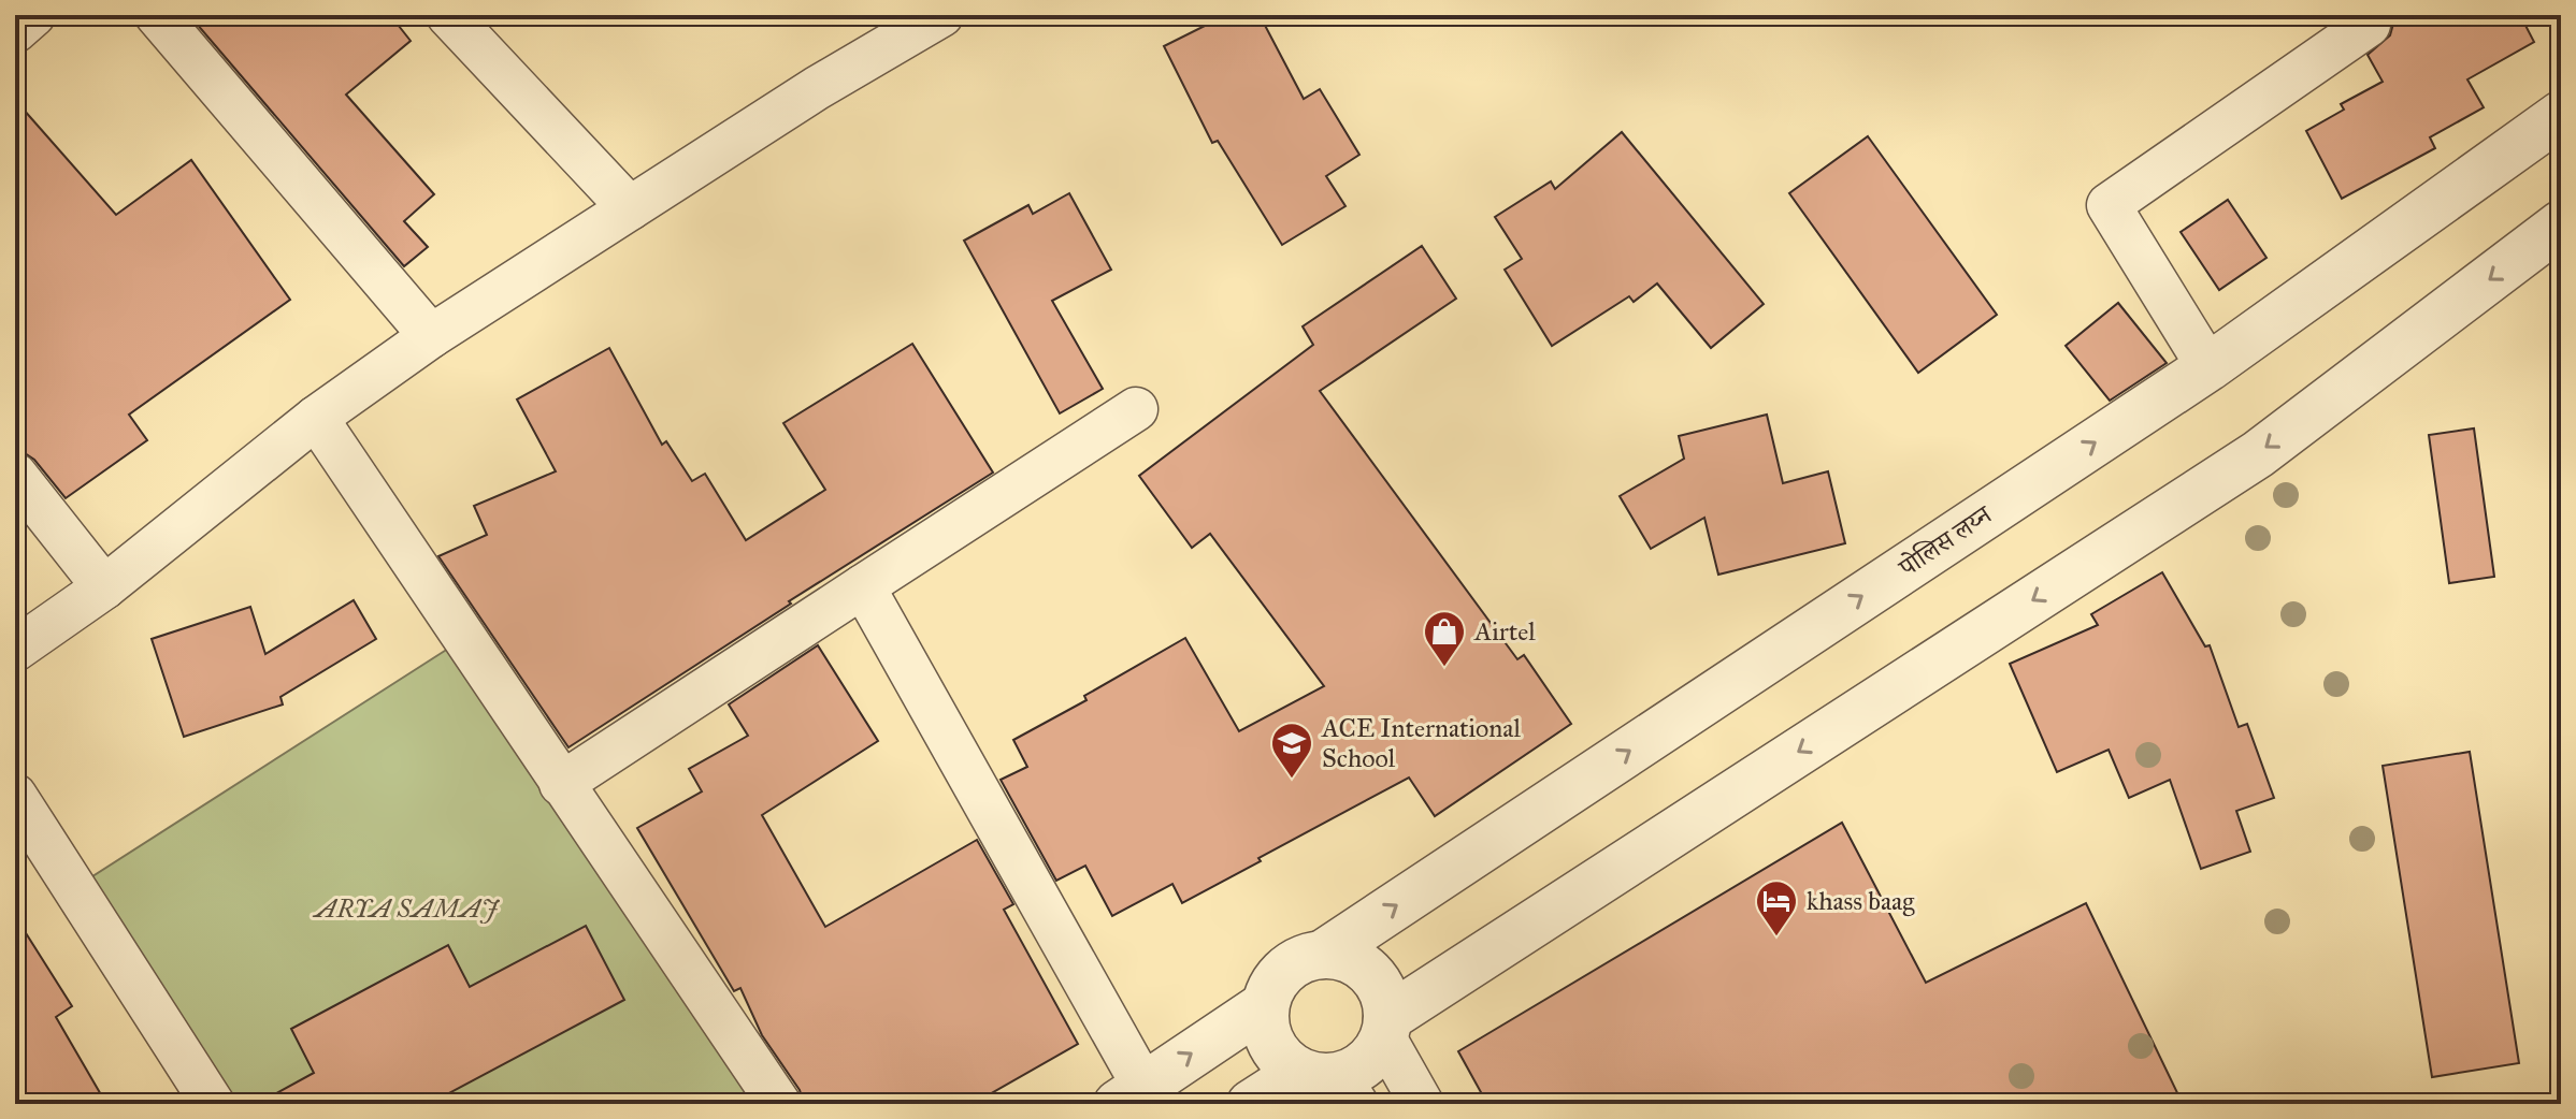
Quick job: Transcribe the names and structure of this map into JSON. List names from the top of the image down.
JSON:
{
  "streets": {
    "street": ["पोलिस लय्न"]
  },
  "parks": ["ARYA SAMAJ"],
  "places": {
    "shop": ["Airtel"],
    "school or university": ["ACE International School"],
    "hotel": ["khass baag"]
  }
}
